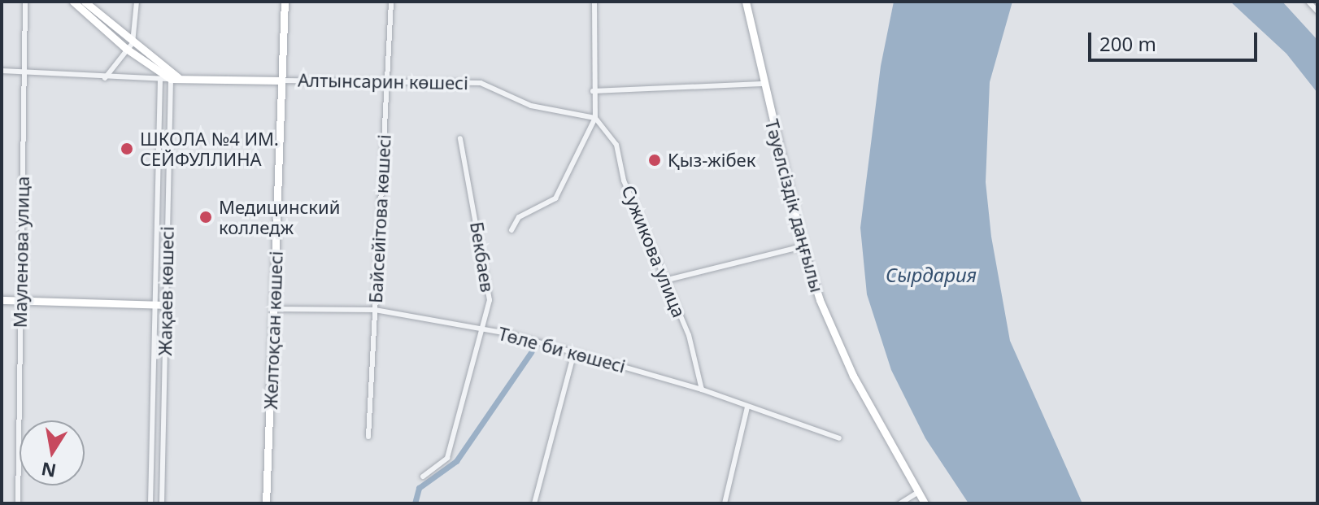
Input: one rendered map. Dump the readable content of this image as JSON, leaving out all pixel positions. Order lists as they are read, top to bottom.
{
  "streets": {
    "street": [
      "Алтынсарин көшесі",
      "Тәуелсіздік даңғылы",
      "Байсейітова көшесі",
      "Сужикова улица",
      "Мауленова улица",
      "Бекбаев",
      "Жақаев көшесі",
      "Желтоқсан көшесі",
      "Төле би көшесі"
    ]
  },
  "crossings": [
    ["Алтынсарин көшесі", "Байсейітова көшесі"],
    ["Алтынсарин көшесі", "Сужикова улица"],
    ["Алтынсарин көшесі", "Желтоқсан көшесі"],
    ["Байсейітова көшесі", "Төле би көшесі"],
    ["Сужикова улица", "Төле би көшесі"],
    ["Бекбаев", "Төле би көшесі"],
    ["Желтоқсан көшесі", "Төле би көшесі"]
  ],
  "water": ["Сырдария"],
  "places": ["ШКОЛА №4 ИМ. СЕЙФУЛЛИНА", "Қыз-жібек", "Медицинский колледж"],
  "scale_bar": "200 m",
  "north": "bottom"
}
